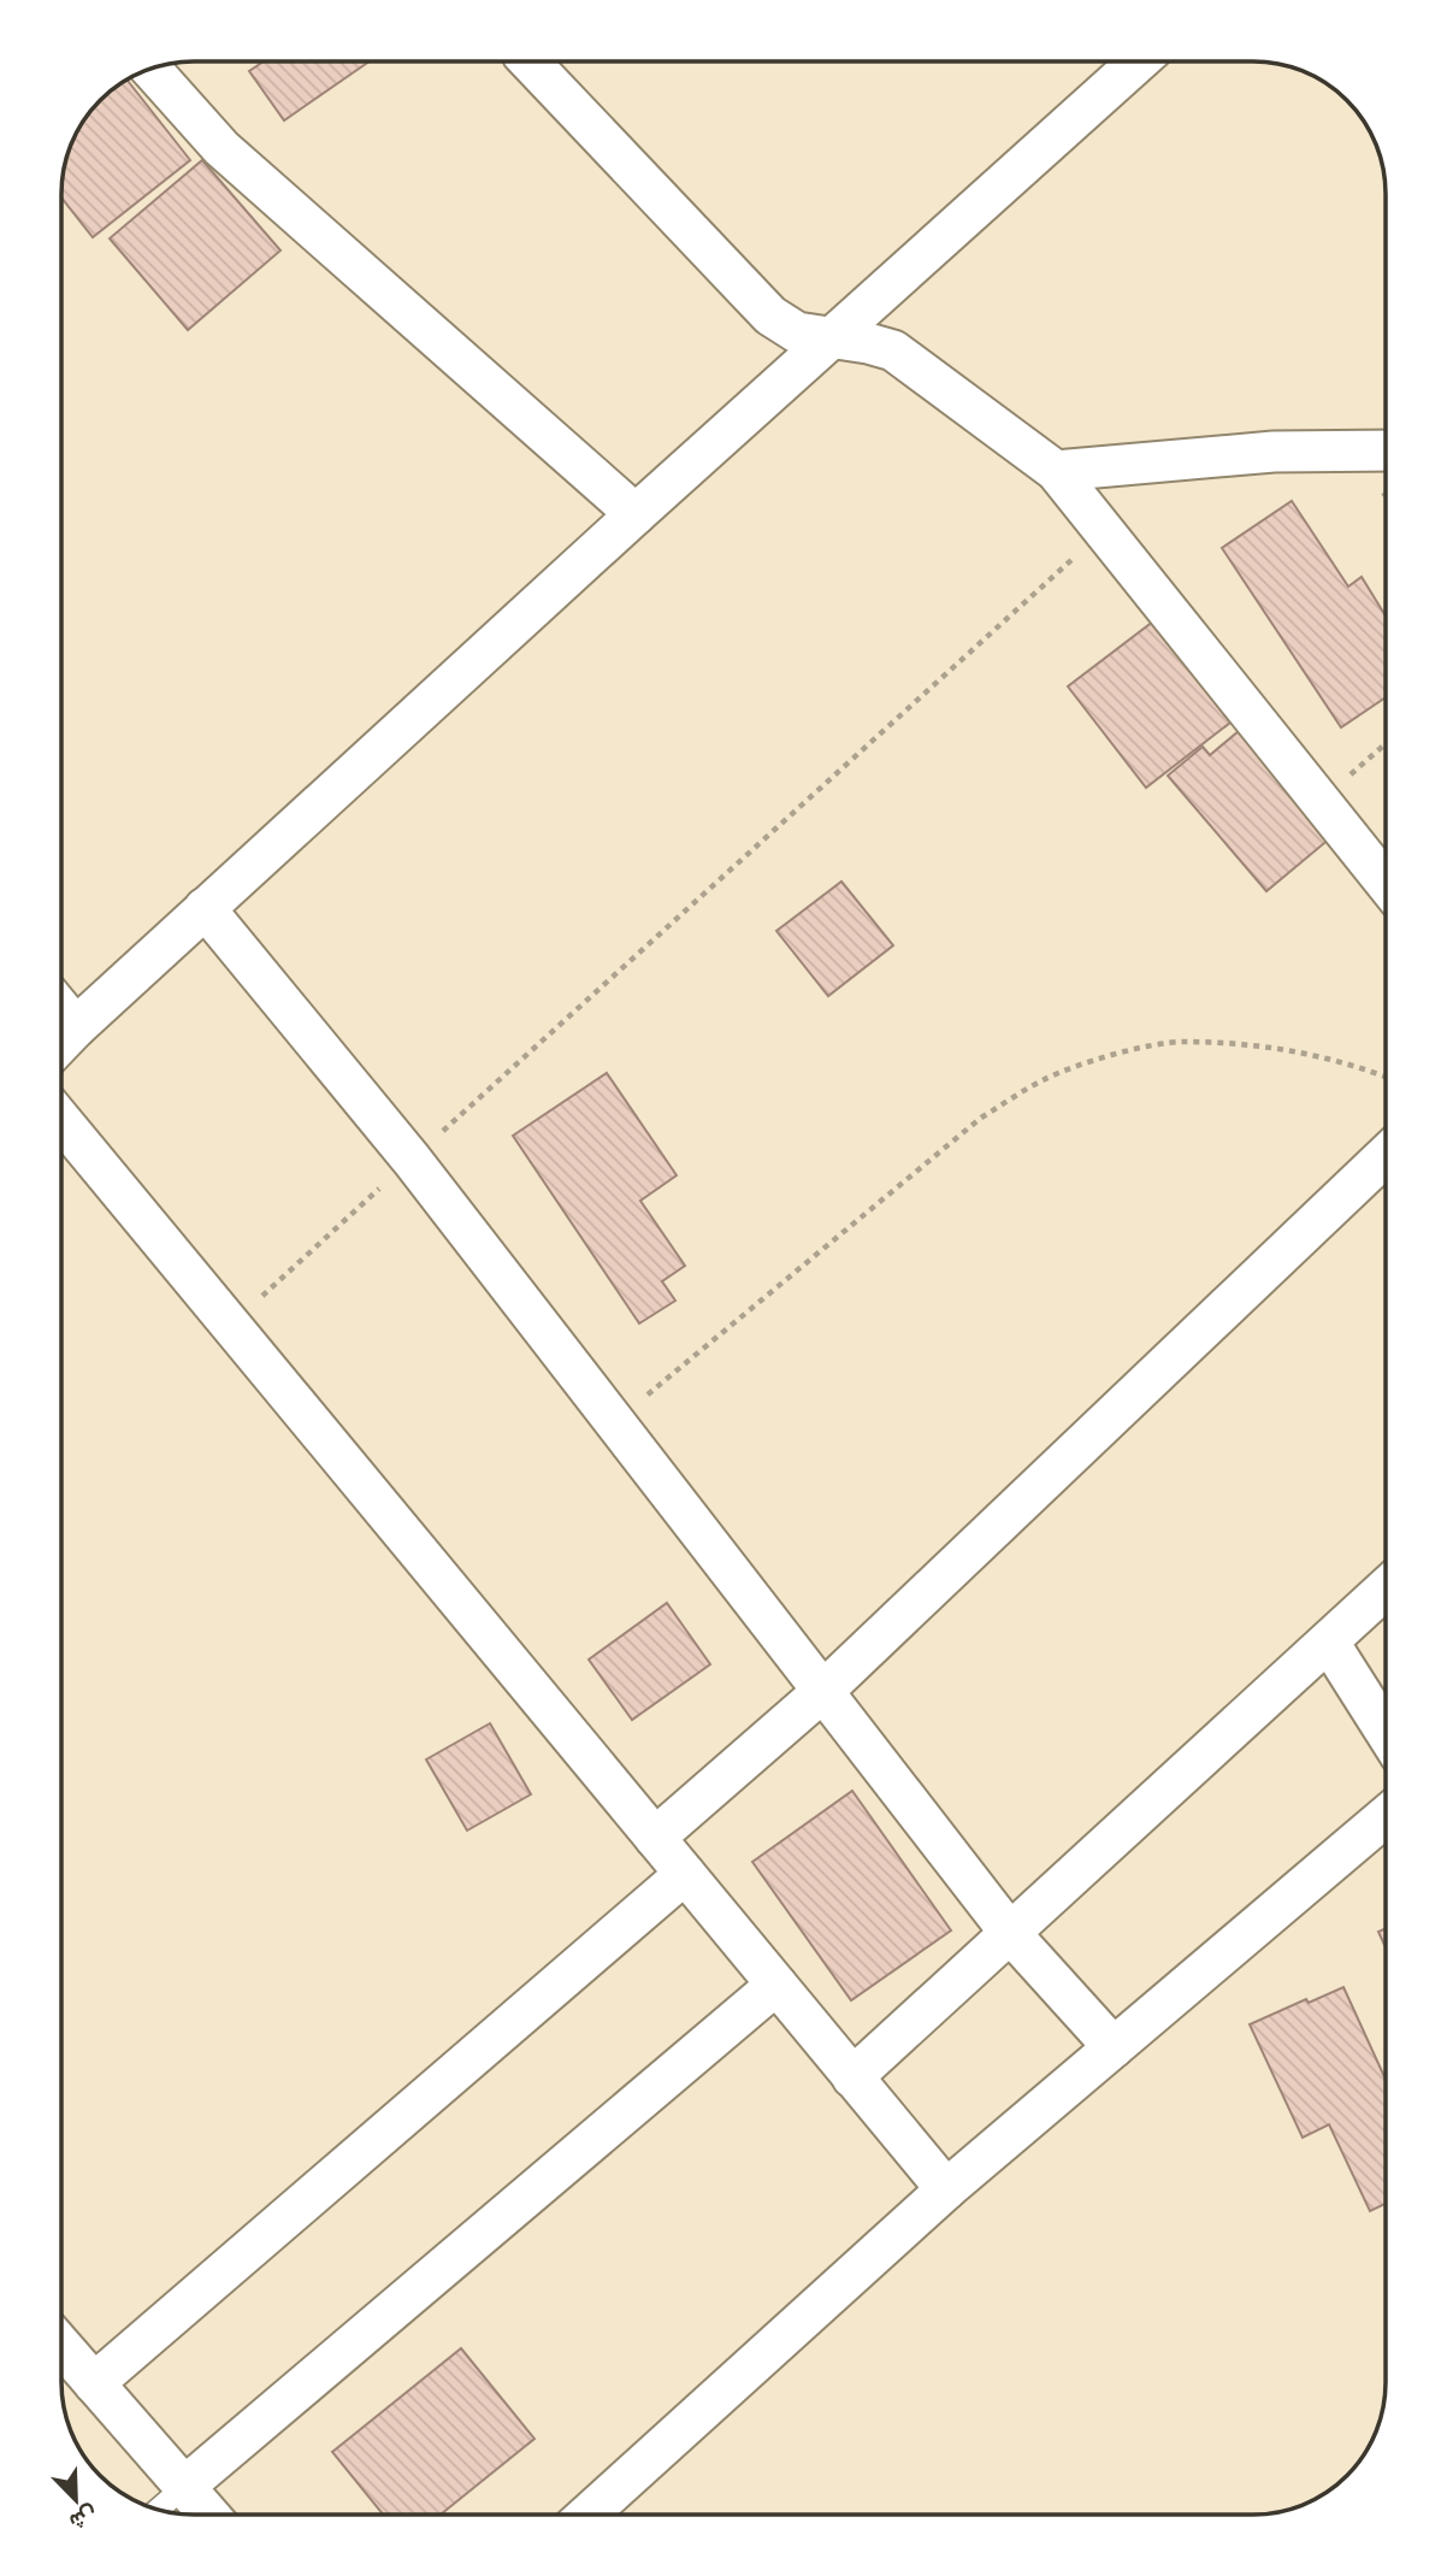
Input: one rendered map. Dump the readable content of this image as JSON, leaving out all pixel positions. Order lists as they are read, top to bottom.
{
  "north": "bottom right"
}
